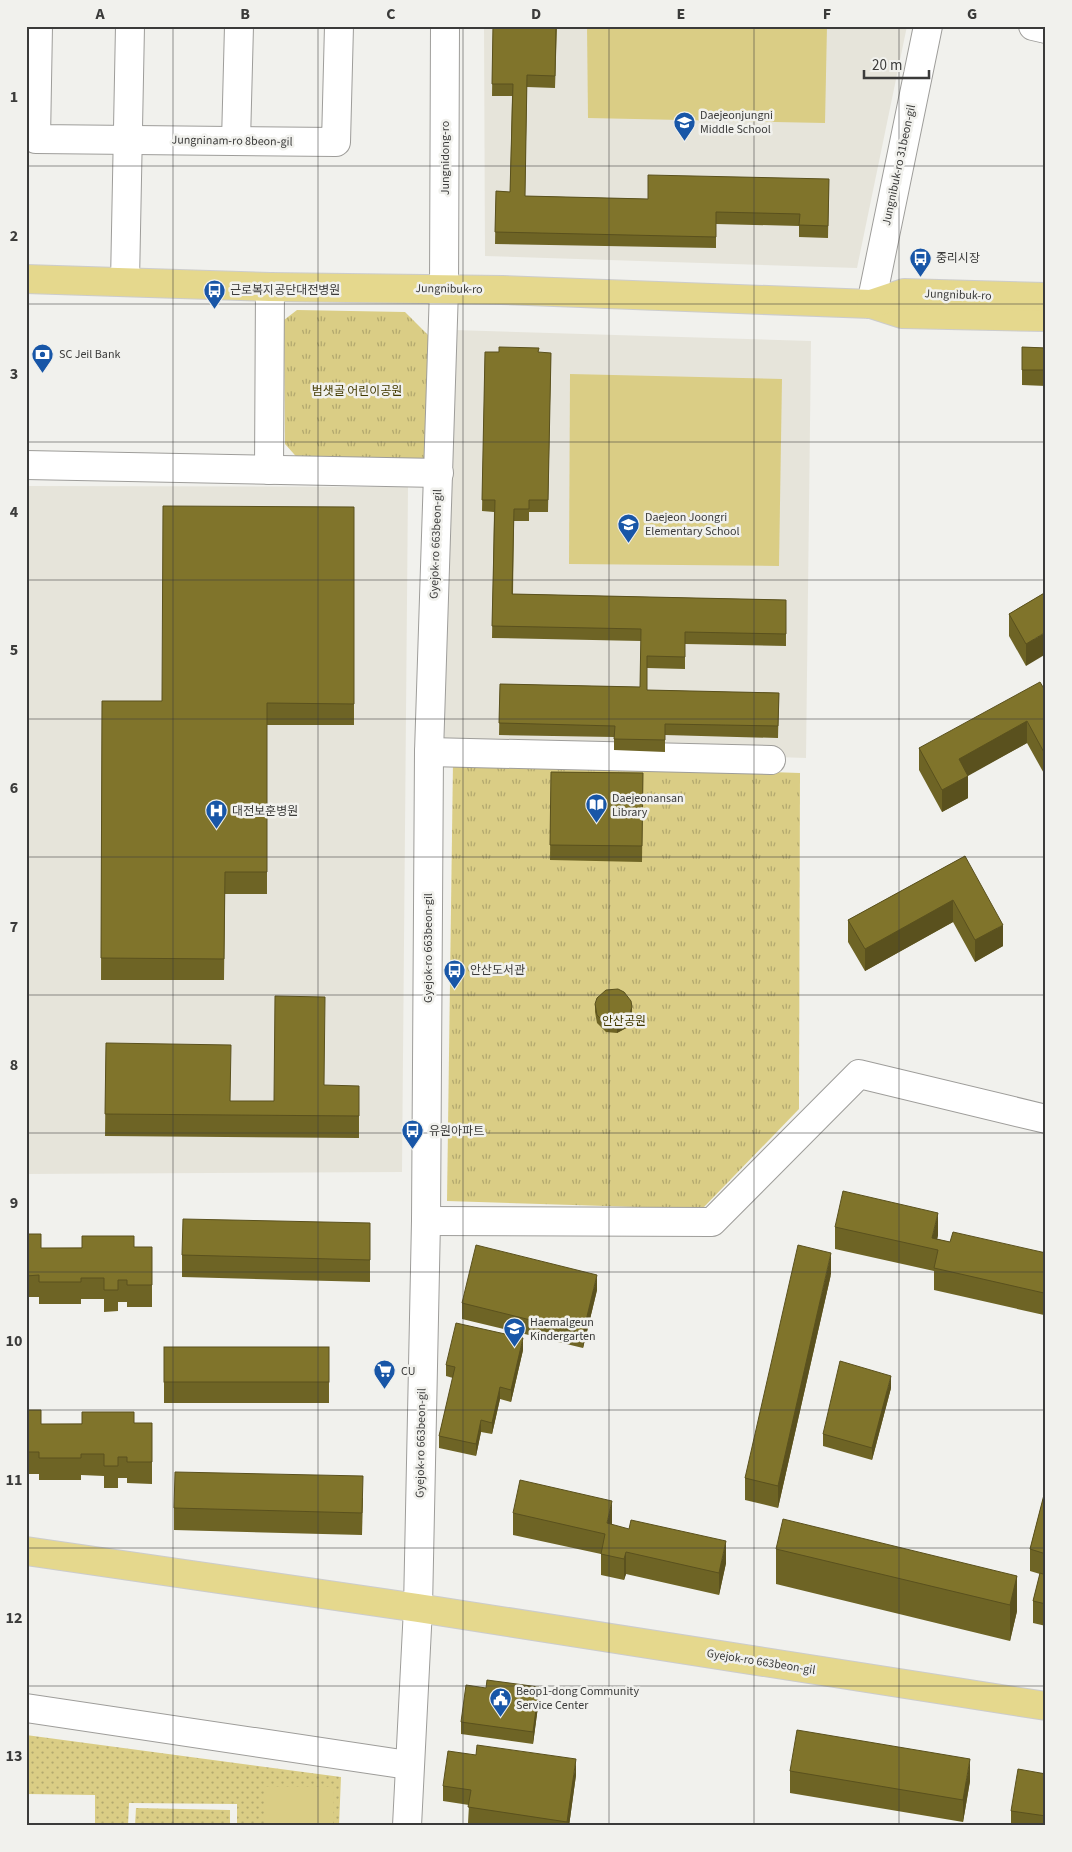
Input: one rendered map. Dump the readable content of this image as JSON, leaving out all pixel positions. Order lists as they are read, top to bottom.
{
  "streets": {
    "main road": ["Jungnibuk-ro", "Gyejok-ro 663beon-gil"],
    "street": ["Jungninam-ro 8beon-gil", "Jungnidong-ro", "Jungnibuk-ro 31beon-gil"]
  },
  "crossings": [
    ["Jungnidong-ro", "Jungnibuk-ro"],
    ["Jungnidong-ro", "Gyejok-ro 663beon-gil"],
    ["Jungnibuk-ro 31beon-gil", "Jungnibuk-ro"],
    ["Jungnibuk-ro", "Gyejok-ro 663beon-gil"]
  ],
  "parks": ["범샛골 어린이공원", "안산공원"],
  "places": {
    "school or university": ["Daejeonjungni Middle School", "Daejeon Joongri Elementary School", "Haemalgeun Kindergarten"],
    "bus stop": [
      "중리시장",
      "근로복지공단대전병원",
      "안산도서관",
      "유원아파트"
    ],
    "bank": ["SC Jeil Bank"],
    "library": ["Daejeonansan Library"],
    "hospital": ["대전보훈병원"],
    "supermarket": ["CU"],
    "public building": ["Beop1-dong Community Service Center"]
  },
  "scale_bar": "20 m",
  "grid": {
    "columns": [
      "A",
      "B",
      "C",
      "D",
      "E",
      "F",
      "G"
    ],
    "rows": [
      "1",
      "2",
      "3",
      "4",
      "5",
      "6",
      "7",
      "8",
      "9",
      "10",
      "11",
      "12",
      "13"
    ]
  }
}
